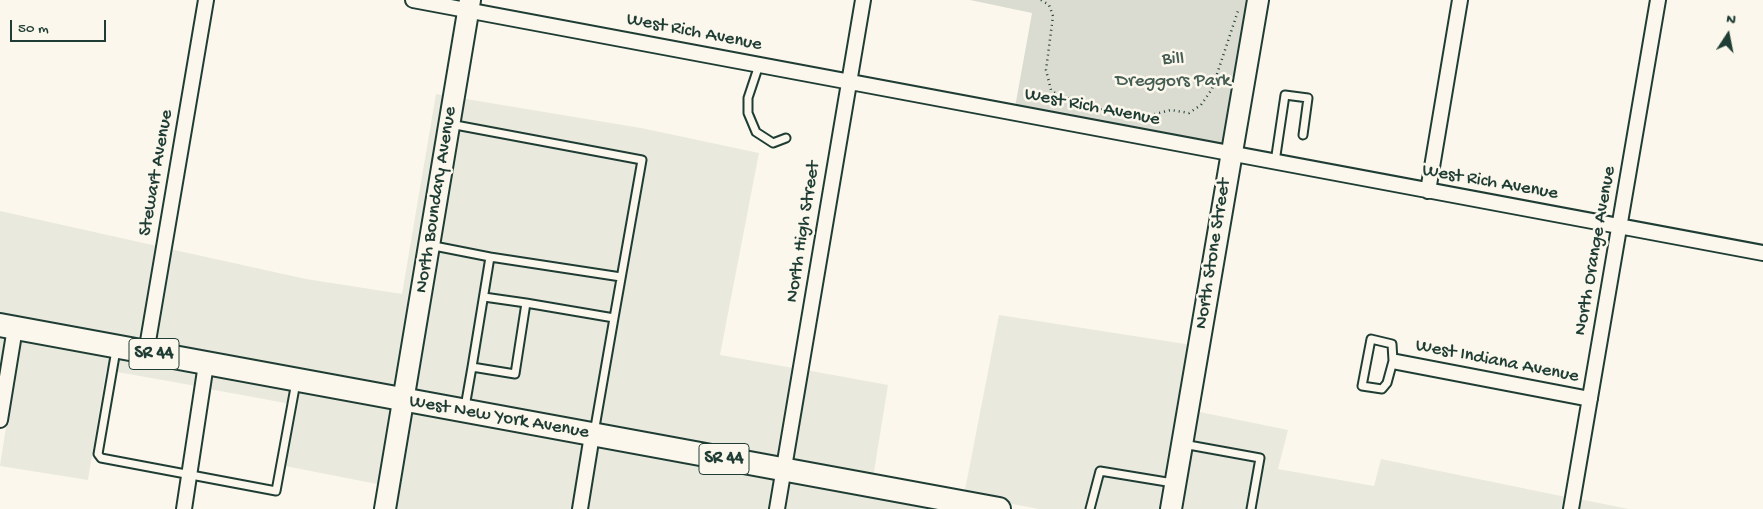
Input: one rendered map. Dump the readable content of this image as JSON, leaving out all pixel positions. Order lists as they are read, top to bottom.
{
  "streets": {
    "main road": ["SR 44", "West New York Avenue"],
    "street": [
      "West Rich Avenue",
      "Stewart Avenue",
      "North Boundary Avenue",
      "North High Street",
      "North Orange Avenue",
      "North Stone Street",
      "West Indiana Avenue"
    ]
  },
  "crossings": [
    ["West Rich Avenue", "North Boundary Avenue"],
    ["West Rich Avenue", "North High Street"],
    ["West Rich Avenue", "North Orange Avenue"],
    ["West Rich Avenue", "North Stone Street"],
    ["Stewart Avenue", "West New York Avenue"],
    ["North Boundary Avenue", "West New York Avenue"],
    ["North High Street", "West New York Avenue"],
    ["North Orange Avenue", "West Indiana Avenue"]
  ],
  "parks": ["Bill Dreggors Park"],
  "scale_bar": "50 m",
  "north": "top"
}
